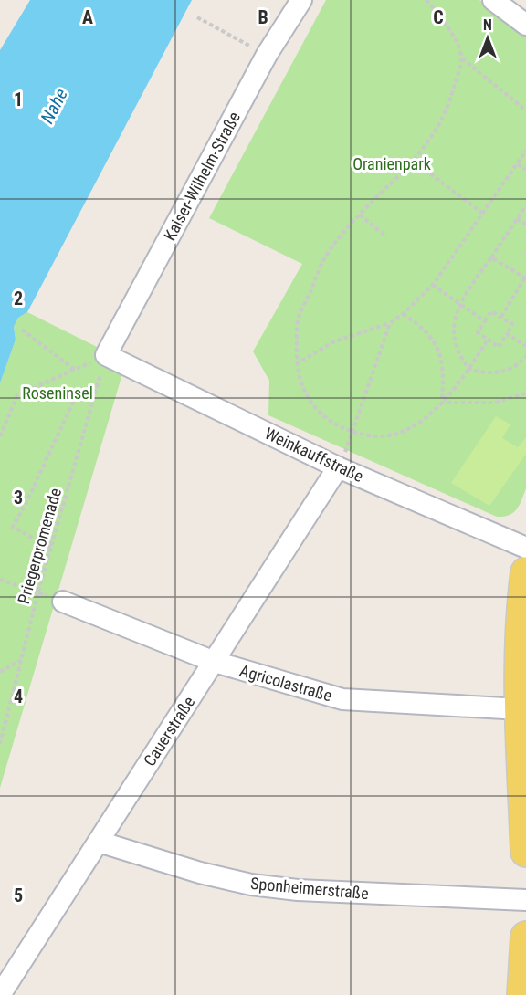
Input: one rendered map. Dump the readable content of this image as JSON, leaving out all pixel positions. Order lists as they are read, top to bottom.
{
  "streets": {
    "street": [
      "Kaiser-Wilhelm-Straße",
      "Weinkauffstraße",
      "Agricolastraße",
      "Cauerstraße",
      "Sponheimerstraße"
    ],
    "path": ["Priegerpromenade"]
  },
  "crossings": [
    ["Kaiser-Wilhelm-Straße", "Weinkauffstraße"],
    ["Kaiser-Wilhelm-Straße", "Priegerpromenade"],
    ["Weinkauffstraße", "Priegerpromenade"],
    ["Weinkauffstraße", "Cauerstraße"],
    ["Agricolastraße", "Cauerstraße"],
    ["Cauerstraße", "Sponheimerstraße"]
  ],
  "water": ["Nahe"],
  "parks": ["Oranienpark", "Roseninsel"],
  "north": "top",
  "grid": {
    "columns": ["A", "B", "C"],
    "rows": [
      "1",
      "2",
      "3",
      "4",
      "5"
    ]
  }
}
